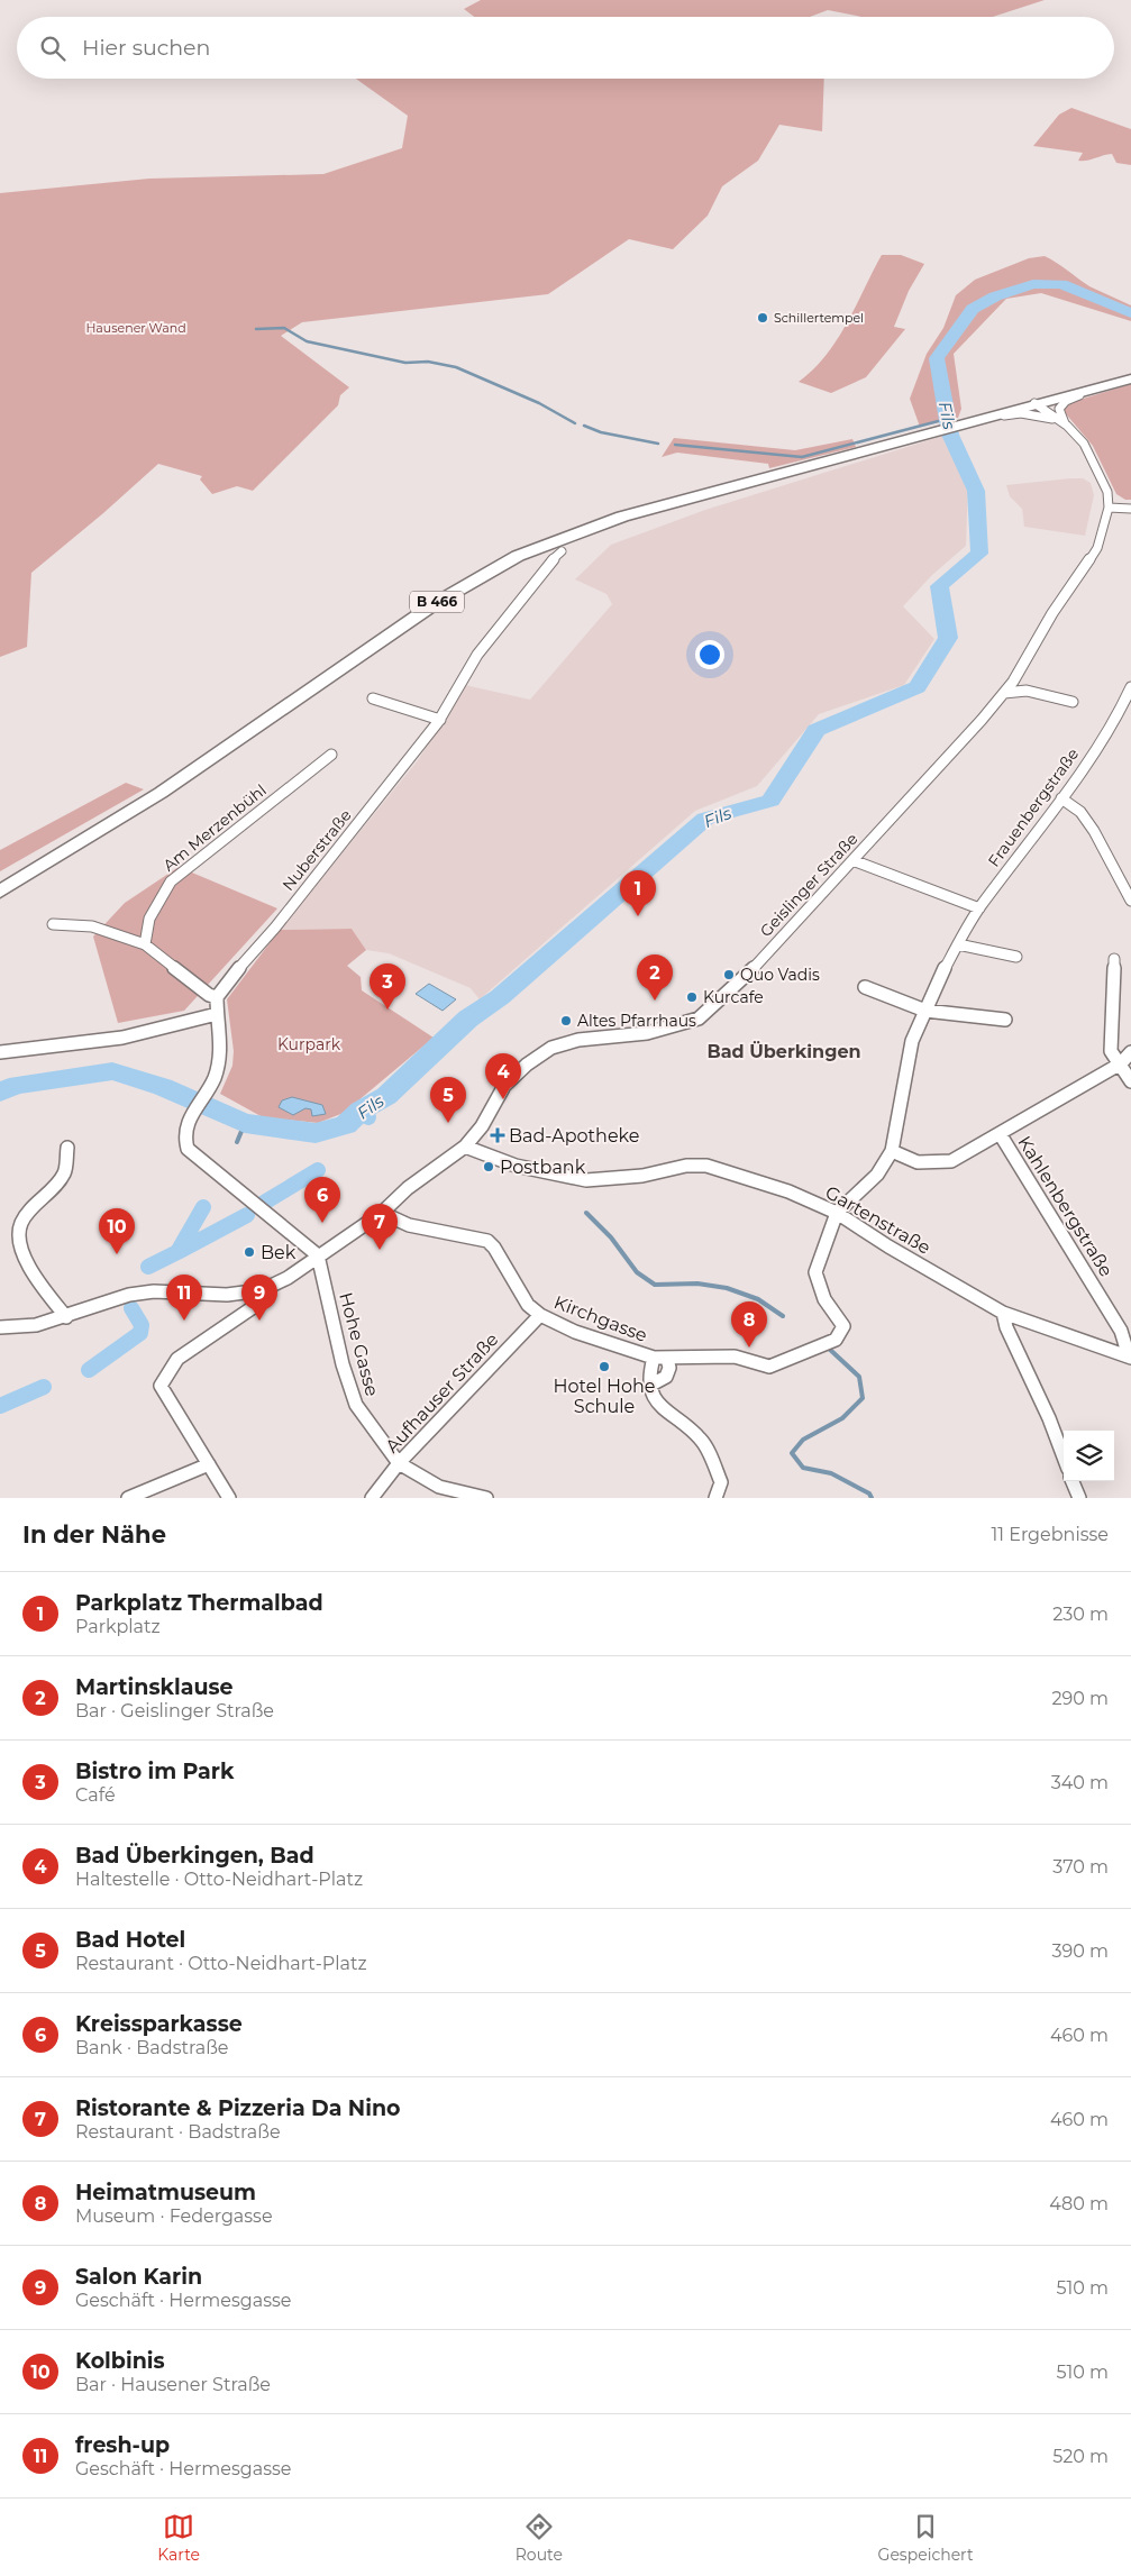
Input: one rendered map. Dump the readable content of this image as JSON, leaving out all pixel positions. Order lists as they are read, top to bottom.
{
  "streets": {
    "main road": ["B 466"],
    "street": [
      "Frauenbergstraße",
      "Am Merzenbühl",
      "Nuberstraße",
      "Geislinger Straße",
      "Kahlenbergstraße",
      "Gartenstraße",
      "Kirchgasse",
      "Hohe Gasse",
      "Aufhauser Straße"
    ]
  },
  "crossings": [
    ["B 466", "Geislinger Straße"],
    ["Frauenbergstraße", "Gartenstraße"],
    ["Geislinger Straße", "Gartenstraße"],
    ["Geislinger Straße", "Kirchgasse"],
    ["Geislinger Straße", "Hohe Gasse"],
    ["Kahlenbergstraße", "Gartenstraße"],
    ["Kirchgasse", "Aufhauser Straße"],
    ["Hohe Gasse", "Aufhauser Straße"]
  ],
  "districts": ["Bad Überkingen"],
  "water": ["Fils"],
  "parks": ["Hausener Wand", "Kurpark"],
  "places": {
    "other": [
      "Schillertempel",
      "Quo Vadis",
      "Kurcafe",
      "Altes Pfarrhaus",
      "Postbank",
      "Bek",
      "Hotel Hohe Schule"
    ],
    "health": ["Bad-Apotheke"]
  },
  "page": {
    "search": "Hier suchen",
    "pins": [
      "1",
      "2",
      "3",
      "4",
      "5",
      "6",
      "7",
      "10",
      "9",
      "11",
      "8"
    ],
    "heading": ["In der Nähe", "11 Ergebnisse"],
    "list": [
      {
        "mark": "1",
        "name": "Parkplatz Thermalbad",
        "note": "Parkplatz",
        "value": "230 m"
      },
      {
        "mark": "2",
        "name": "Martinsklause",
        "note": "Bar · Geislinger Straße",
        "value": "290 m"
      },
      {
        "mark": "3",
        "name": "Bistro im Park",
        "note": "Café",
        "value": "340 m"
      },
      {
        "mark": "4",
        "name": "Bad Überkingen, Bad",
        "note": "Haltestelle · Otto-Neidhart-Platz",
        "value": "370 m"
      },
      {
        "mark": "5",
        "name": "Bad Hotel",
        "note": "Restaurant · Otto-Neidhart-Platz",
        "value": "390 m"
      },
      {
        "mark": "6",
        "name": "Kreissparkasse",
        "note": "Bank · Badstraße",
        "value": "460 m"
      },
      {
        "mark": "7",
        "name": "Ristorante & Pizzeria Da Nino",
        "note": "Restaurant · Badstraße",
        "value": "460 m"
      },
      {
        "mark": "8",
        "name": "Heimatmuseum",
        "note": "Museum · Federgasse",
        "value": "480 m"
      },
      {
        "mark": "9",
        "name": "Salon Karin",
        "note": "Geschäft · Hermesgasse",
        "value": "510 m"
      },
      {
        "mark": "10",
        "name": "Kolbinis",
        "note": "Bar · Hausener Straße",
        "value": "510 m"
      },
      {
        "mark": "11",
        "name": "fresh-up",
        "note": "Geschäft · Hermesgasse",
        "value": "520 m"
      }
    ],
    "nav": ["Karte", "Route", "Gespeichert"]
  }
}
